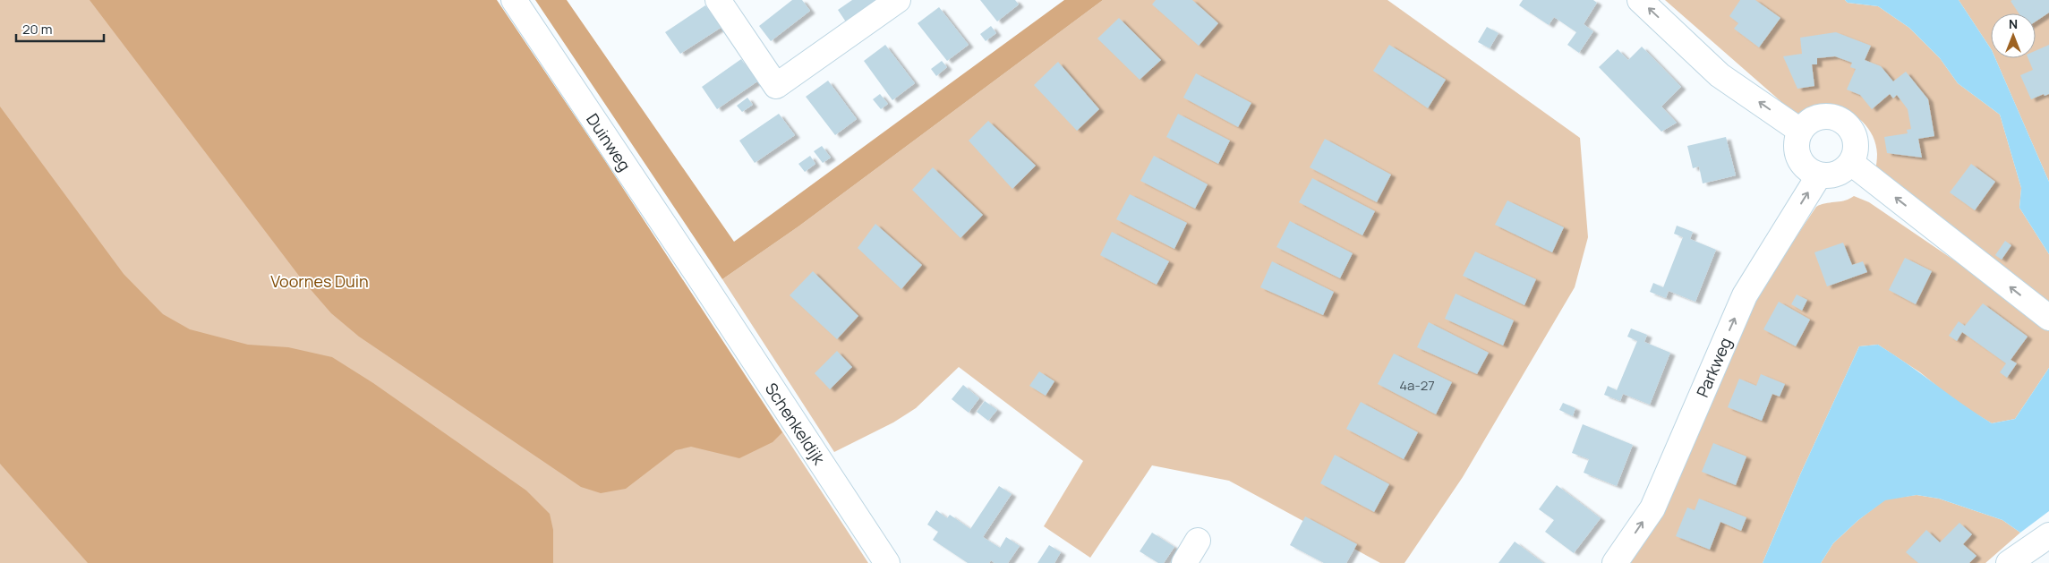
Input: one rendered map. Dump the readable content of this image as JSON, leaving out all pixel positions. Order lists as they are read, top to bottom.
{
  "streets": {
    "street": ["Duinweg", "Parkweg", "Schenkeldijk"]
  },
  "crossings": [
    ["Duinweg", "Schenkeldijk"]
  ],
  "one_way": ["Parkweg"],
  "parks": ["Voornes Duin"],
  "house_numbers": ["4a-27"],
  "scale_bar": "20 m",
  "north": "top"
}
